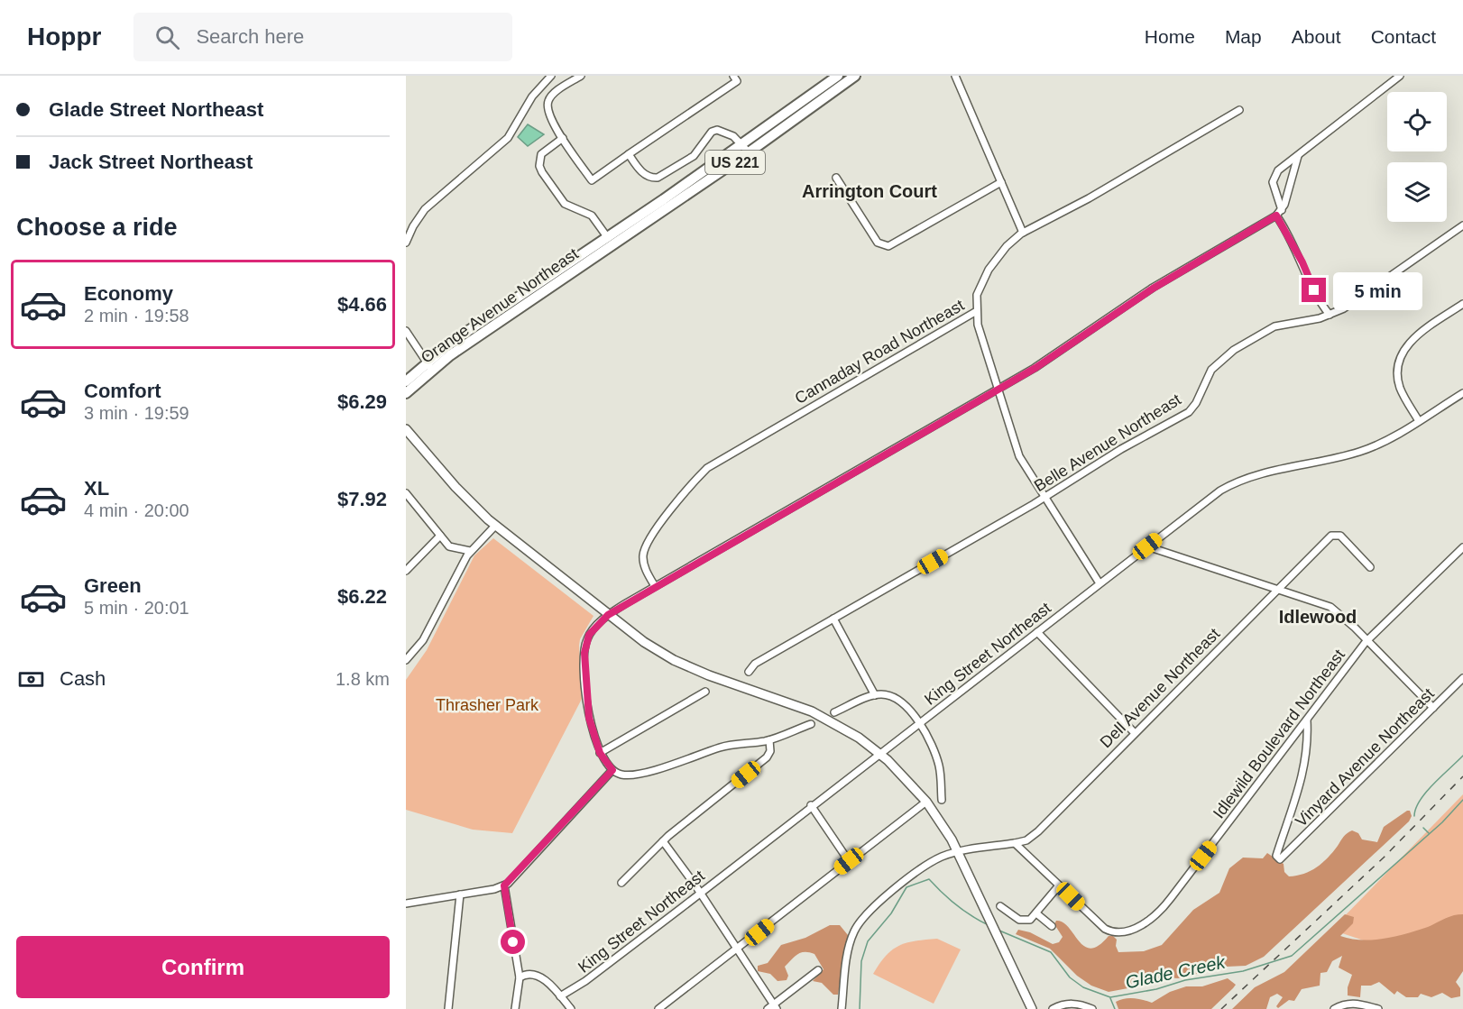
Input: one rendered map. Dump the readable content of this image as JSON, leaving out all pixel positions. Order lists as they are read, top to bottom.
{
  "streets": {
    "highway": ["US 221", "Orange Avenue Northeast"],
    "street": [
      "Cannaday Road Northeast",
      "Belle Avenue Northeast",
      "King Street Northeast",
      "Dell Avenue Northeast",
      "Idlewild Boulevard Northeast",
      "Vinyard Avenue Northeast"
    ]
  },
  "crossings": [
    ["Dell Avenue Northeast", "Idlewild Boulevard Northeast"],
    ["Idlewild Boulevard Northeast", "Vinyard Avenue Northeast"]
  ],
  "districts": ["Arrington Court", "Idlewood"],
  "water": ["Glade Creek"],
  "parks": ["Thrasher Park"],
  "page": {
    "header": "Hoppr",
    "search": "Search here",
    "nav": [
      "Home",
      "Map",
      "About",
      "Contact"
    ],
    "banner": ["Glade Street Northeast", "Jack Street Northeast"],
    "heading": "Choose a ride",
    "list": [
      {
        "name": "Economy",
        "note": "2 min · 19:58",
        "value": "$4.66"
      },
      {
        "name": "Comfort",
        "note": "3 min · 19:59",
        "value": "$6.29"
      },
      {
        "name": "XL",
        "note": "4 min · 20:00",
        "value": "$7.92"
      },
      {
        "name": "Green",
        "note": "5 min · 20:01",
        "value": "$6.22"
      }
    ],
    "bubble": "5 min",
    "pay": ["Cash", "1.8 km"],
    "buttons": "Confirm"
  }
}
